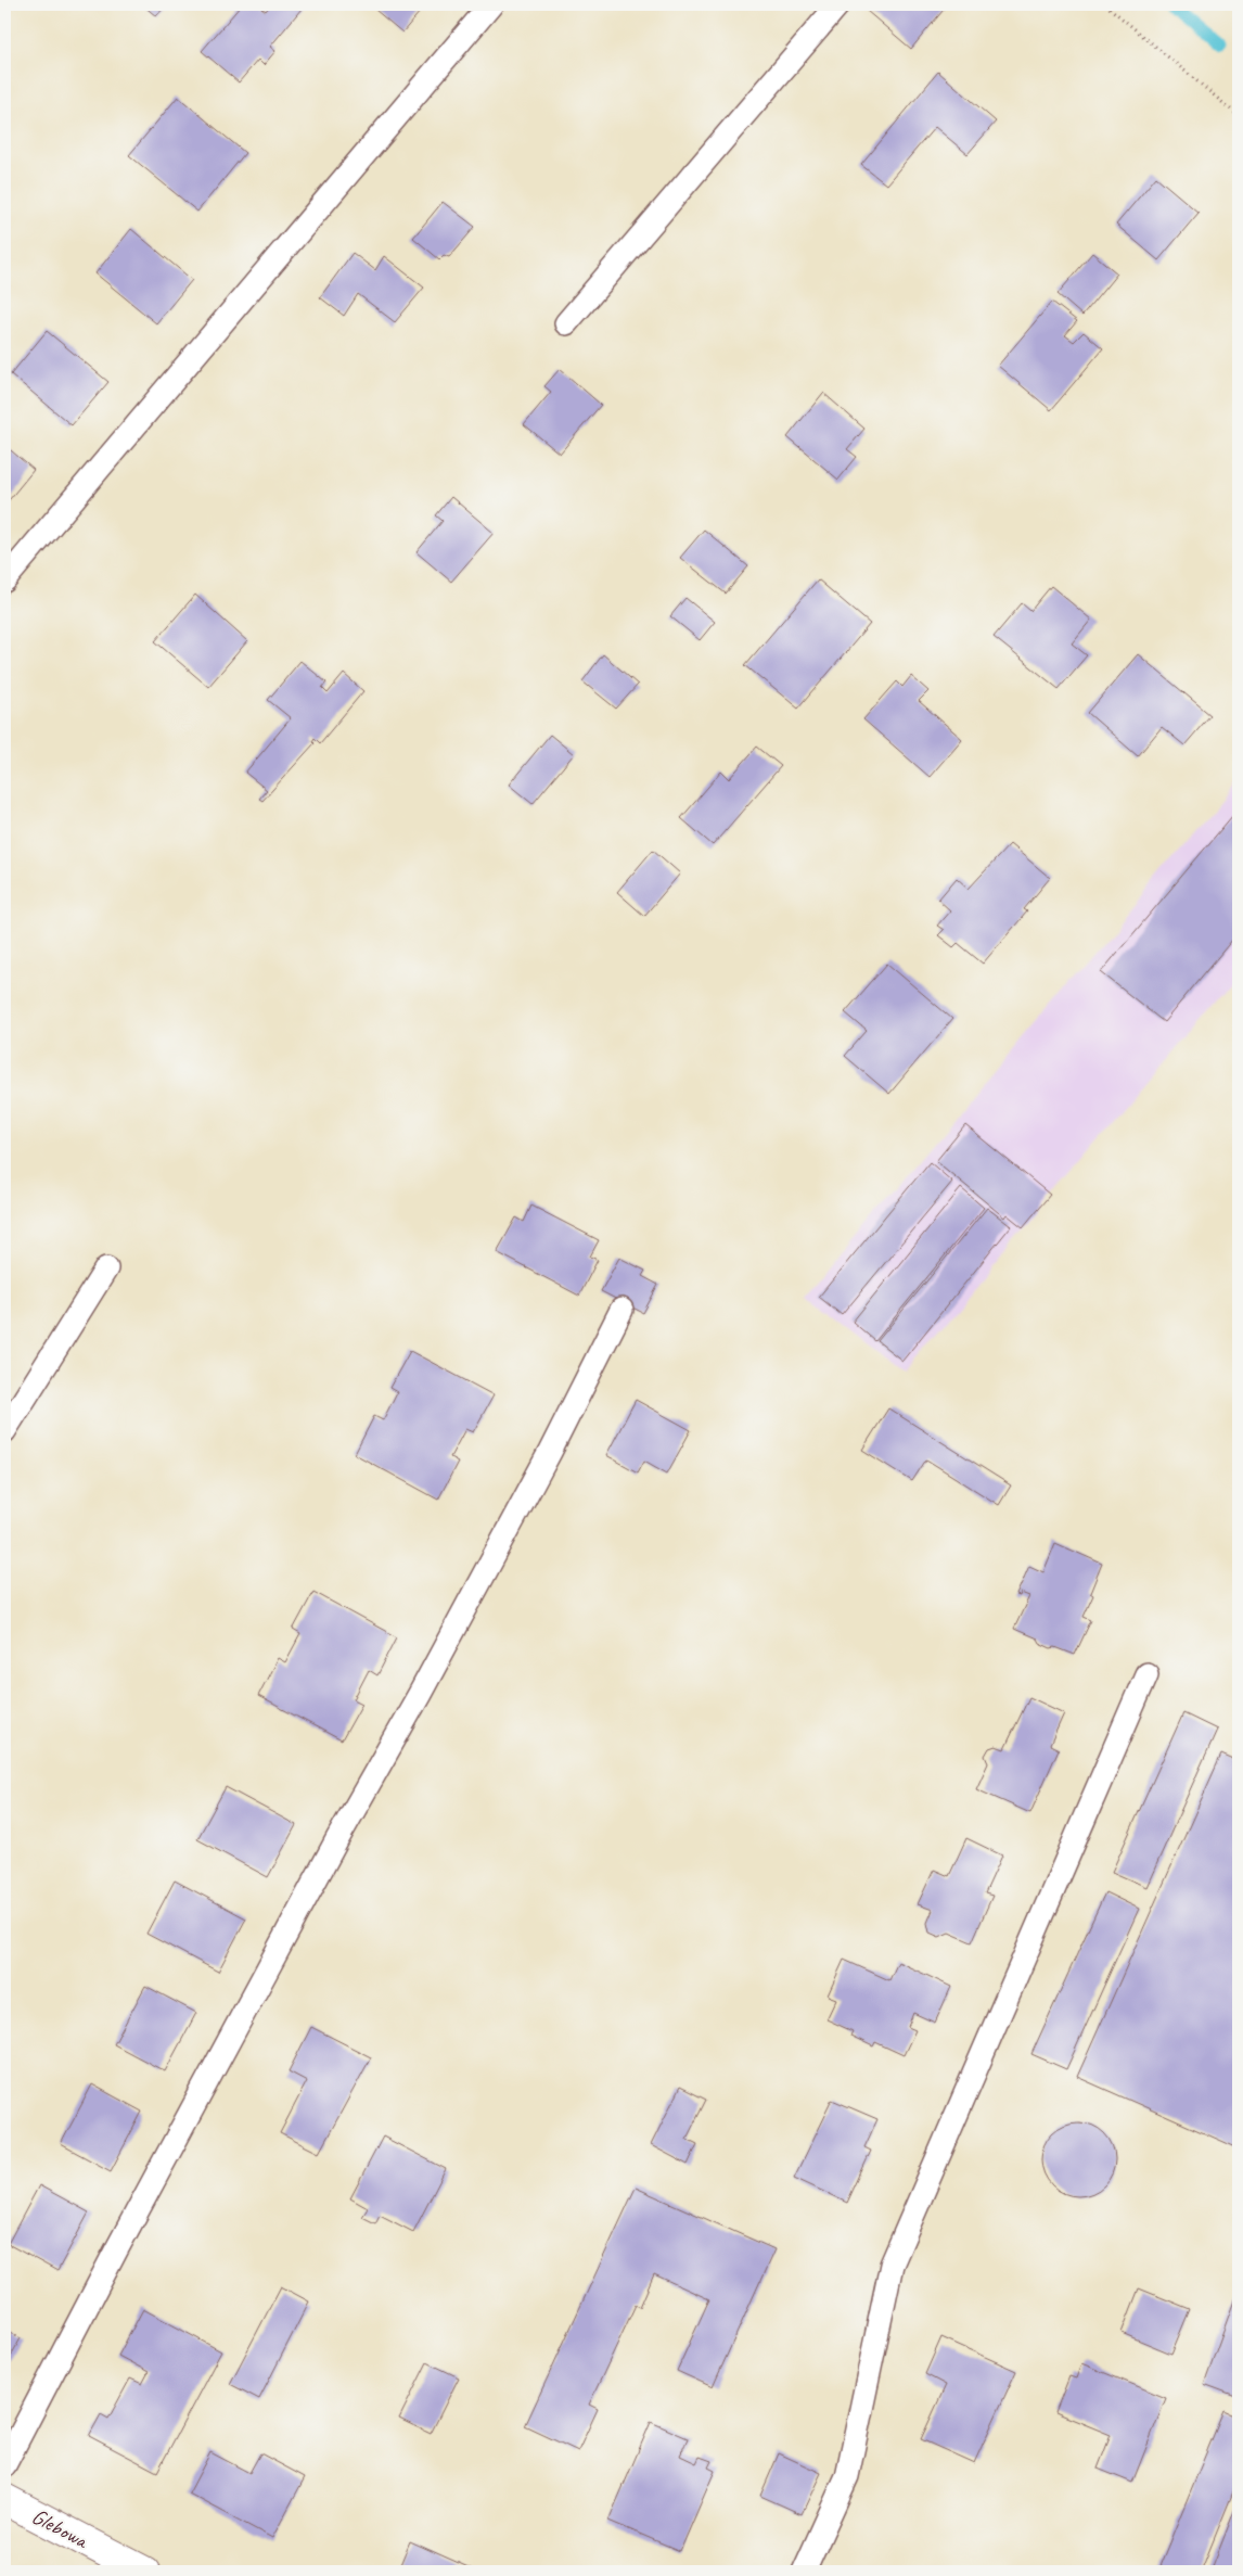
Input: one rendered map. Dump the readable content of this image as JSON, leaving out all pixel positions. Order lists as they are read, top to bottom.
{
  "streets": {
    "street": ["Glebowa"]
  }
}
